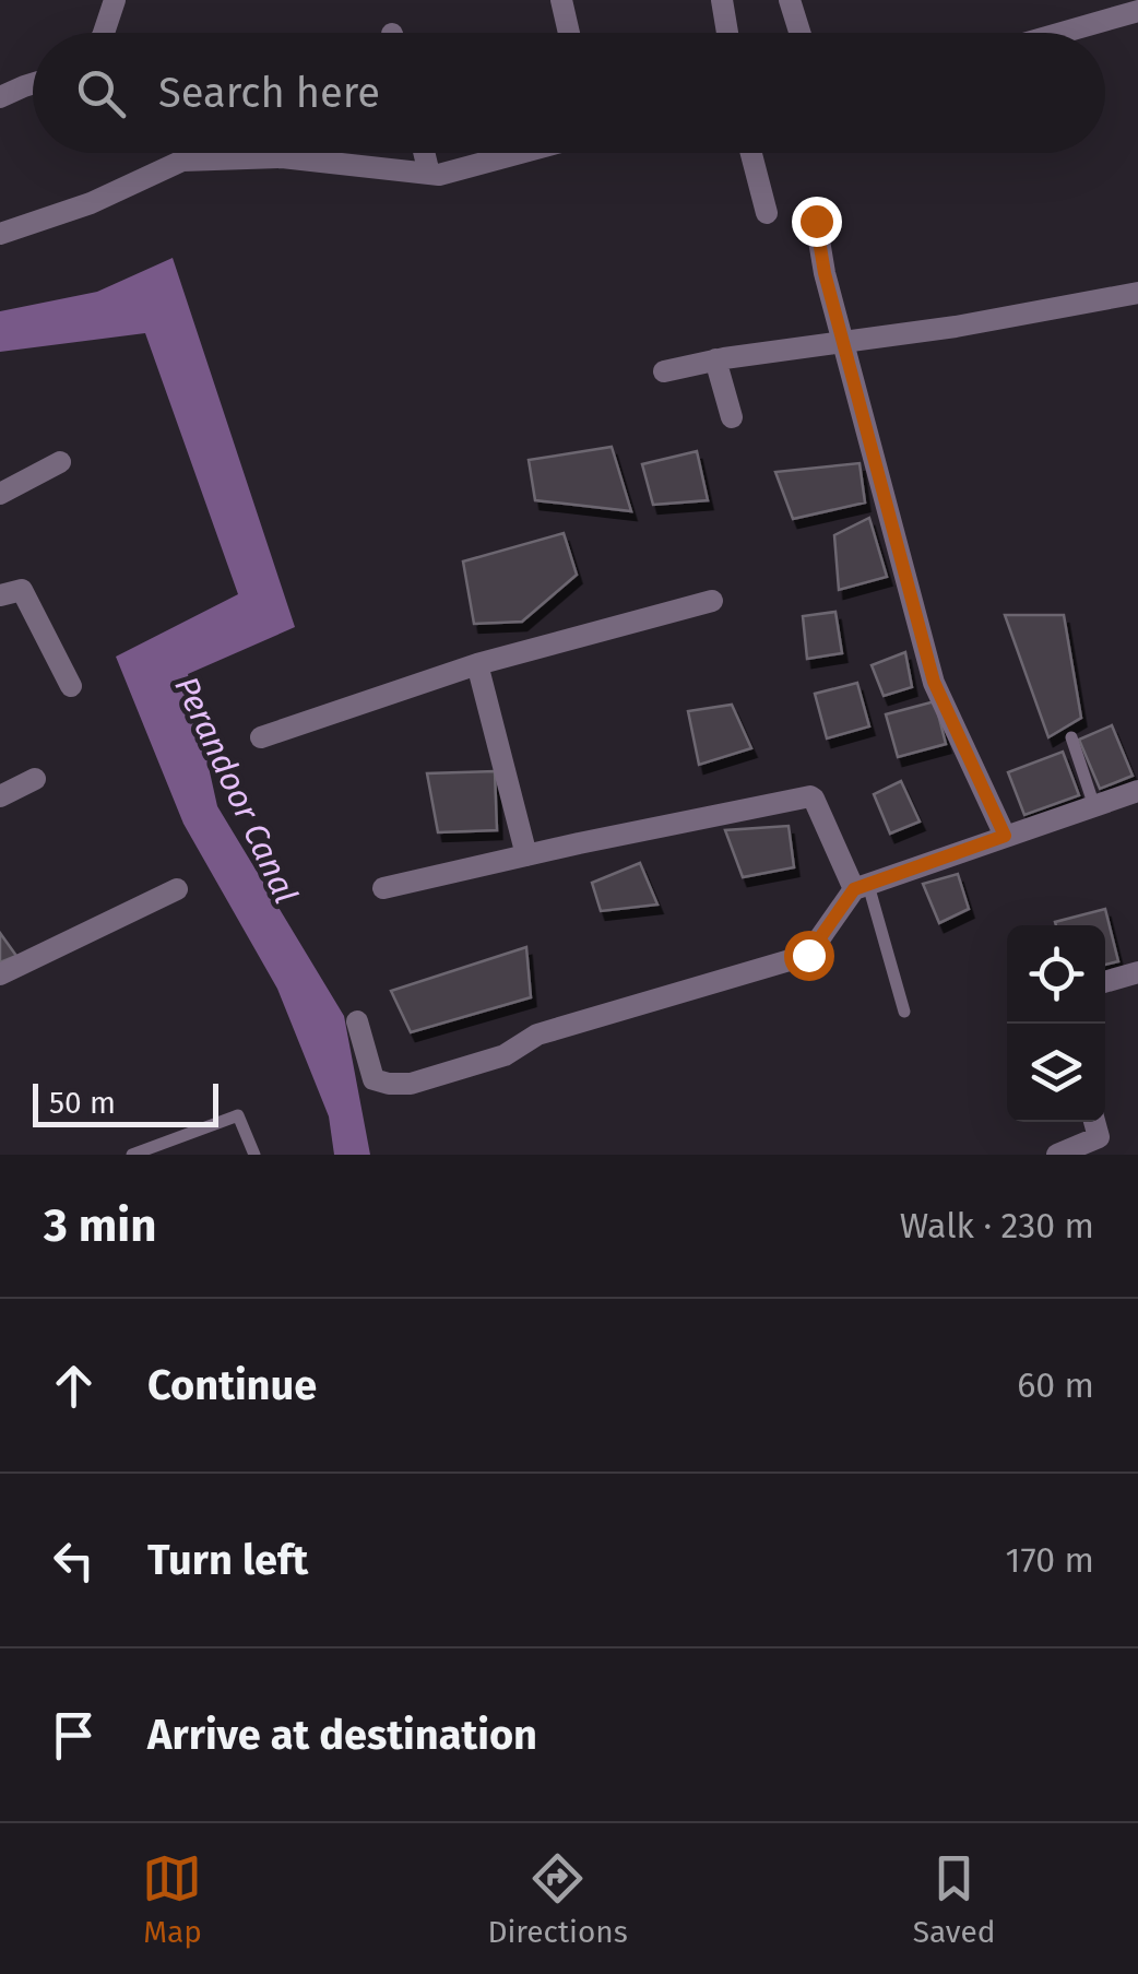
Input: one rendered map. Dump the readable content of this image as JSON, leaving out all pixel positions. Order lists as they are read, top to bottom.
{
  "water": ["Perandoor Canal"],
  "scale_bar": "50 m",
  "page": {
    "search": "Search here",
    "scale": "50 m",
    "heading": ["3 min", "Walk · 230 m"],
    "list": [
      ["Continue", "60 m"],
      ["Turn left", "170 m"],
      "Arrive at destination"
    ],
    "nav": ["Map", "Directions", "Saved"]
  }
}
